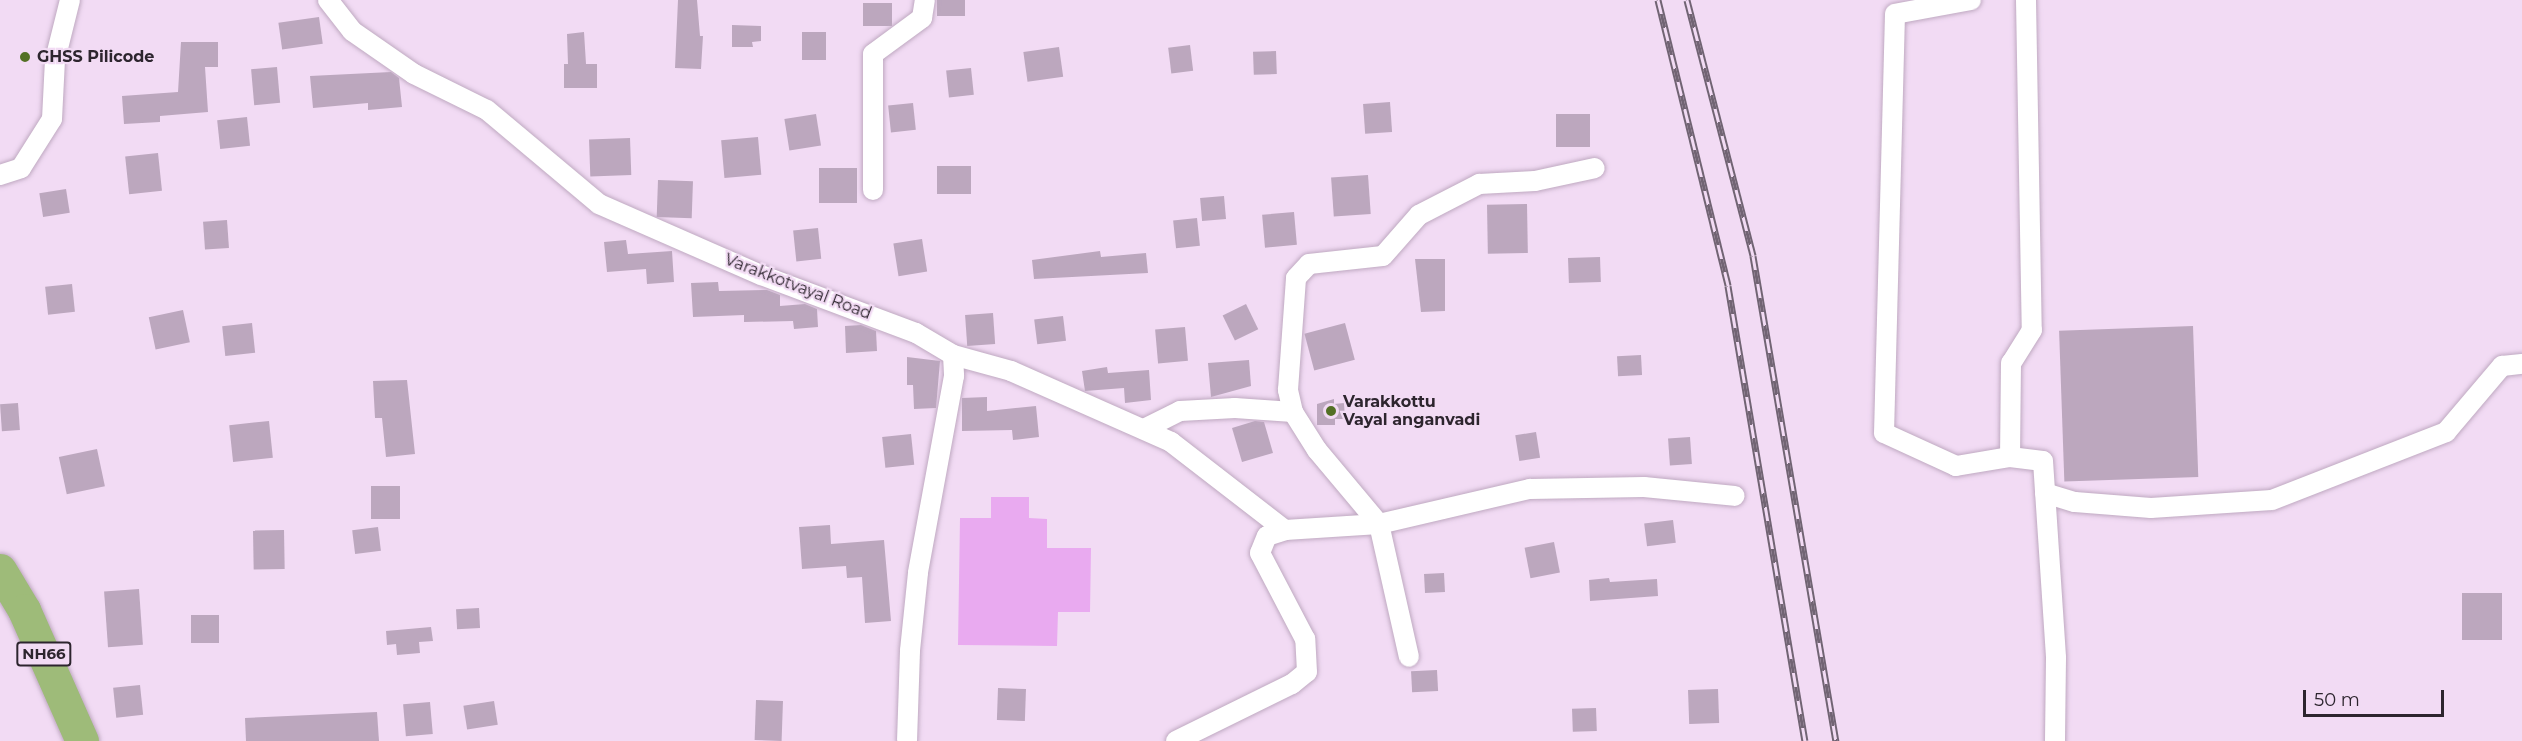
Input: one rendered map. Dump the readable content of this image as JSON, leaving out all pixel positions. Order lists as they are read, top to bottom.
{
  "streets": {
    "highway": ["NH66"],
    "street": ["Varakkotvayal Road"]
  },
  "places": ["GHSS Pilicode", "Varakkottu Vayal anganvadi"],
  "scale_bar": "50 m"
}
